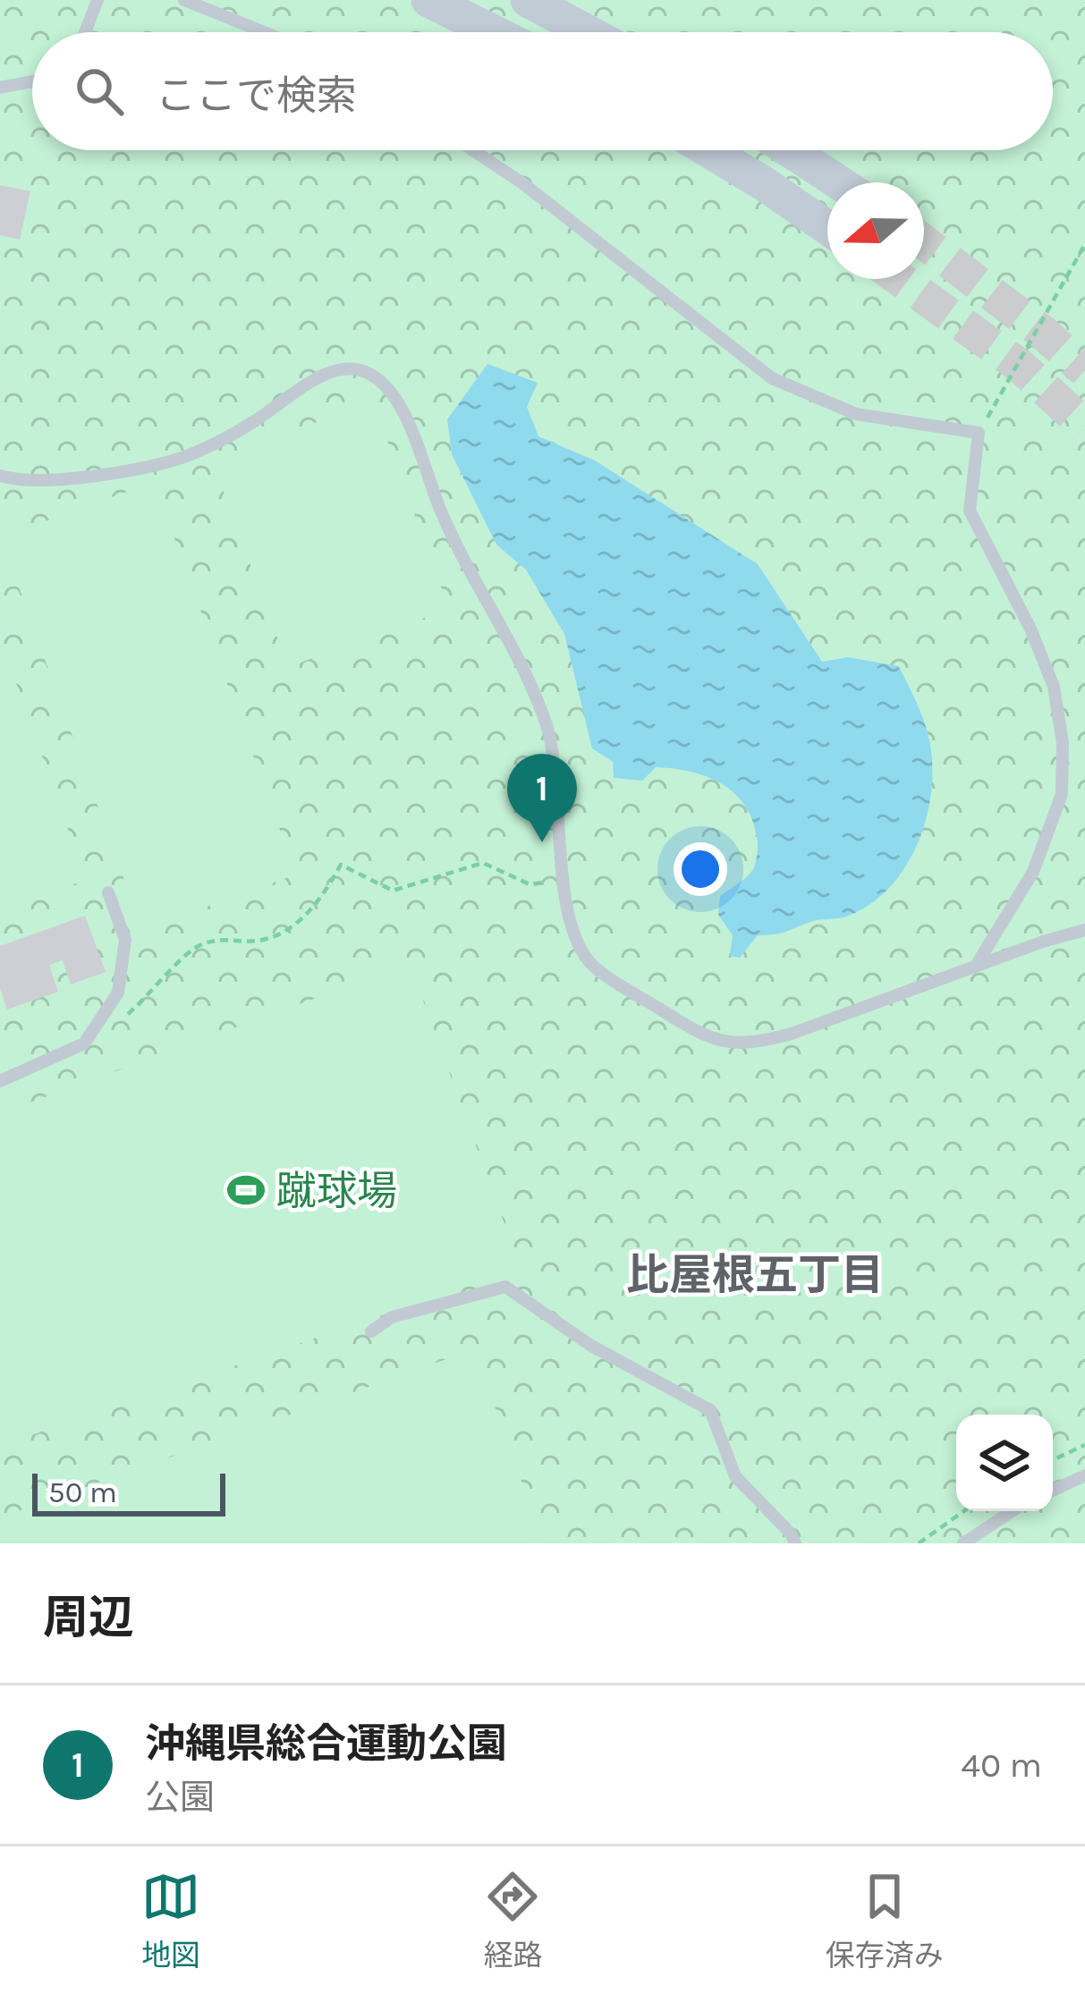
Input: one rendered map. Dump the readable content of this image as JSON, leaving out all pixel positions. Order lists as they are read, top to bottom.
{
  "districts": ["比屋根五丁目"],
  "places": {
    "sports": ["蹴球場"]
  },
  "scale_bar": "50 m",
  "north": "left",
  "page": {
    "search": "ここで検索",
    "pins": "1",
    "scale": "50 m",
    "heading": "周辺",
    "list": [
      {
        "mark": "1",
        "name": "沖縄県総合運動公園",
        "note": "公園",
        "value": "40 m"
      }
    ],
    "nav": ["地図", "経路", "保存済み"]
  }
}
